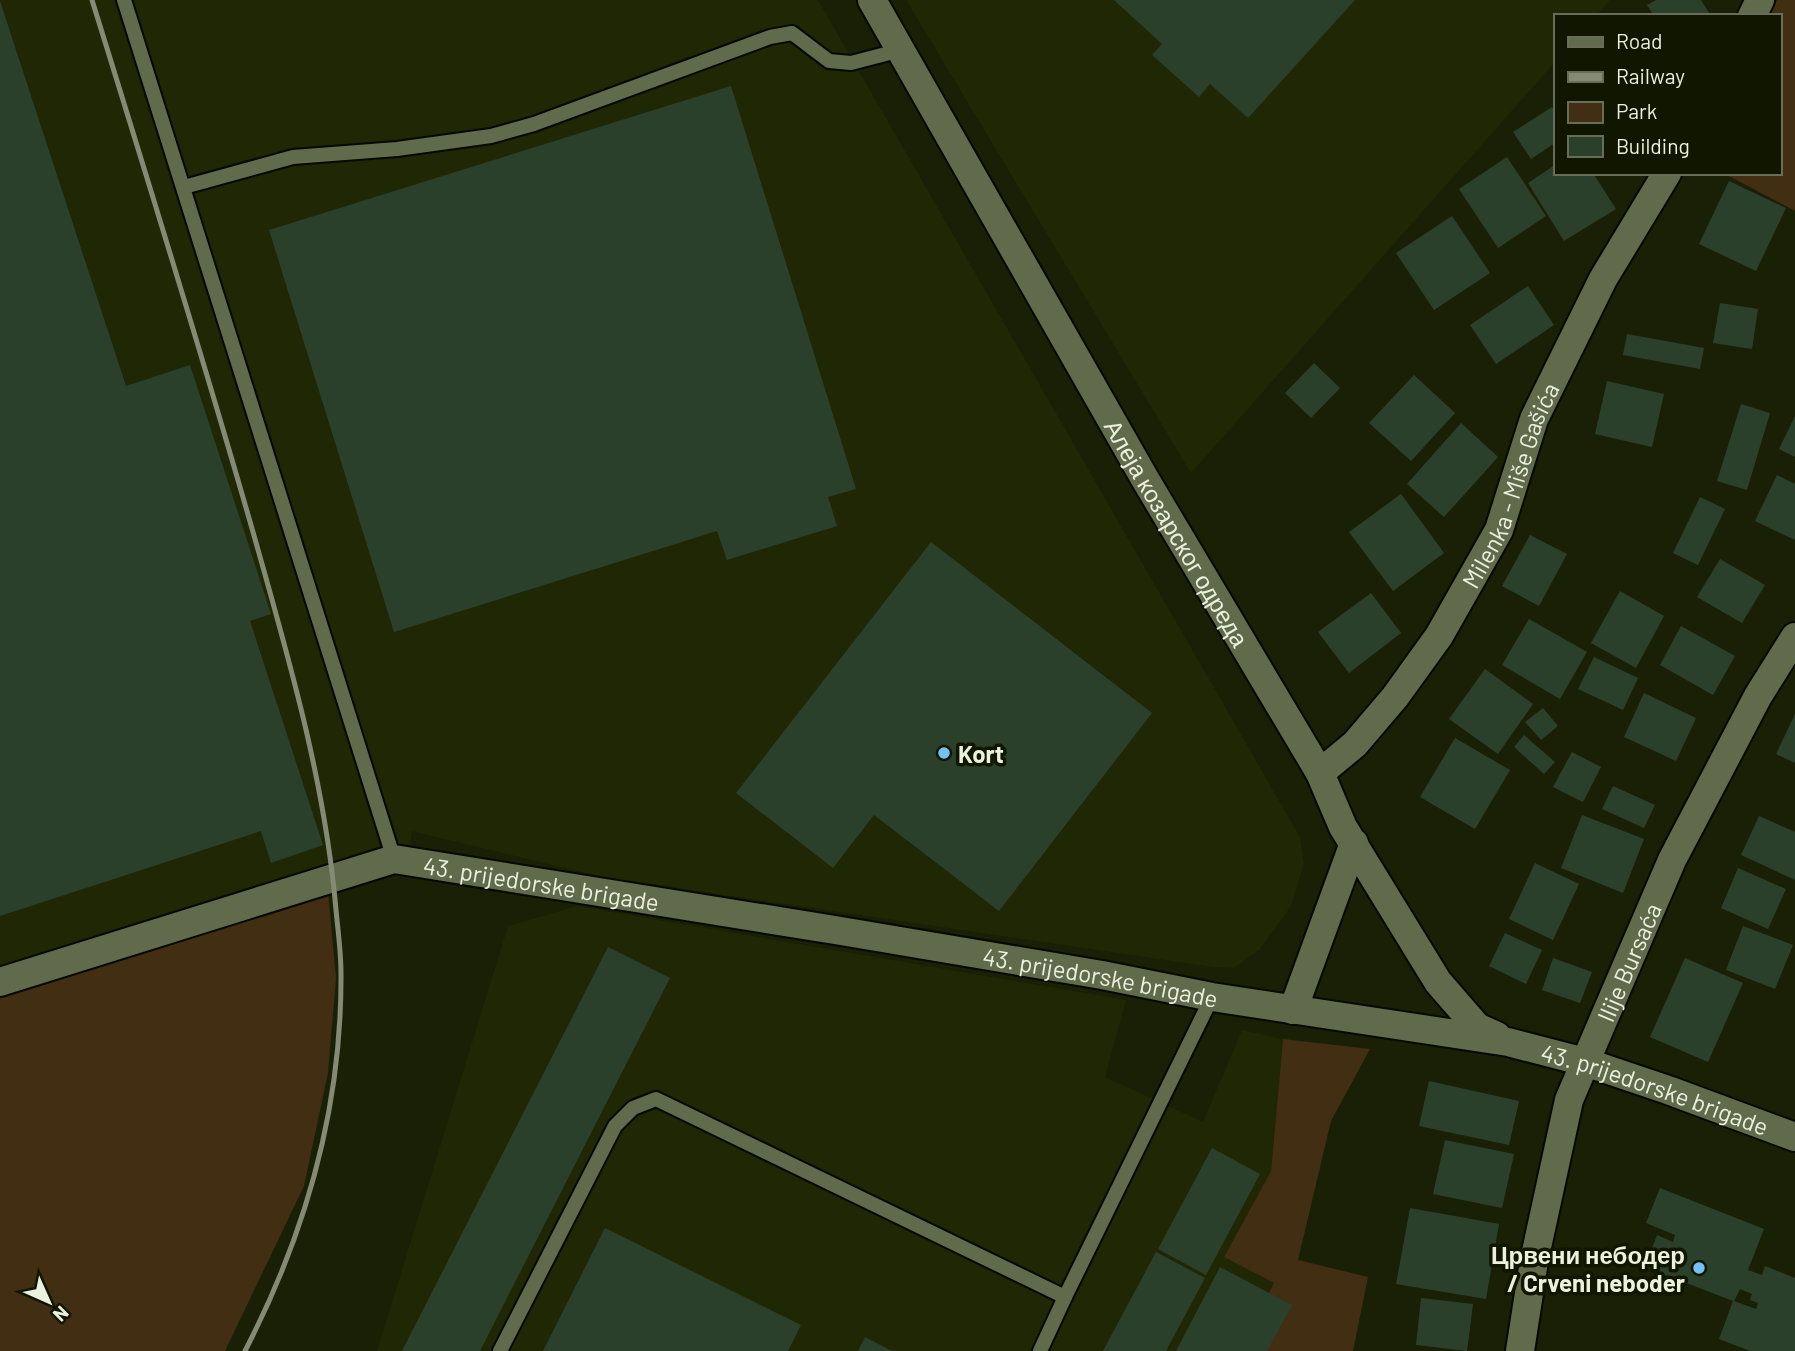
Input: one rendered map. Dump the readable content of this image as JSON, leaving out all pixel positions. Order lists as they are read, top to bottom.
{
  "streets": {
    "street": [
      "Milenka - Miše Gašića",
      "Алеја козарског одреда",
      "43. prijedorske brigade",
      "Ilije Bursaća"
    ]
  },
  "crossings": [
    ["Milenka - Miše Gašića", "Алеја козарског одреда"],
    ["Алеја козарског одреда", "43. prijedorske brigade"],
    ["43. prijedorske brigade", "Ilije Bursaća"]
  ],
  "places": ["Kort", "Црвени небодер / Crveni neboder"],
  "legend": [
    "Road",
    "Railway",
    "Park",
    "Building"
  ],
  "north": "bottom right"
}
